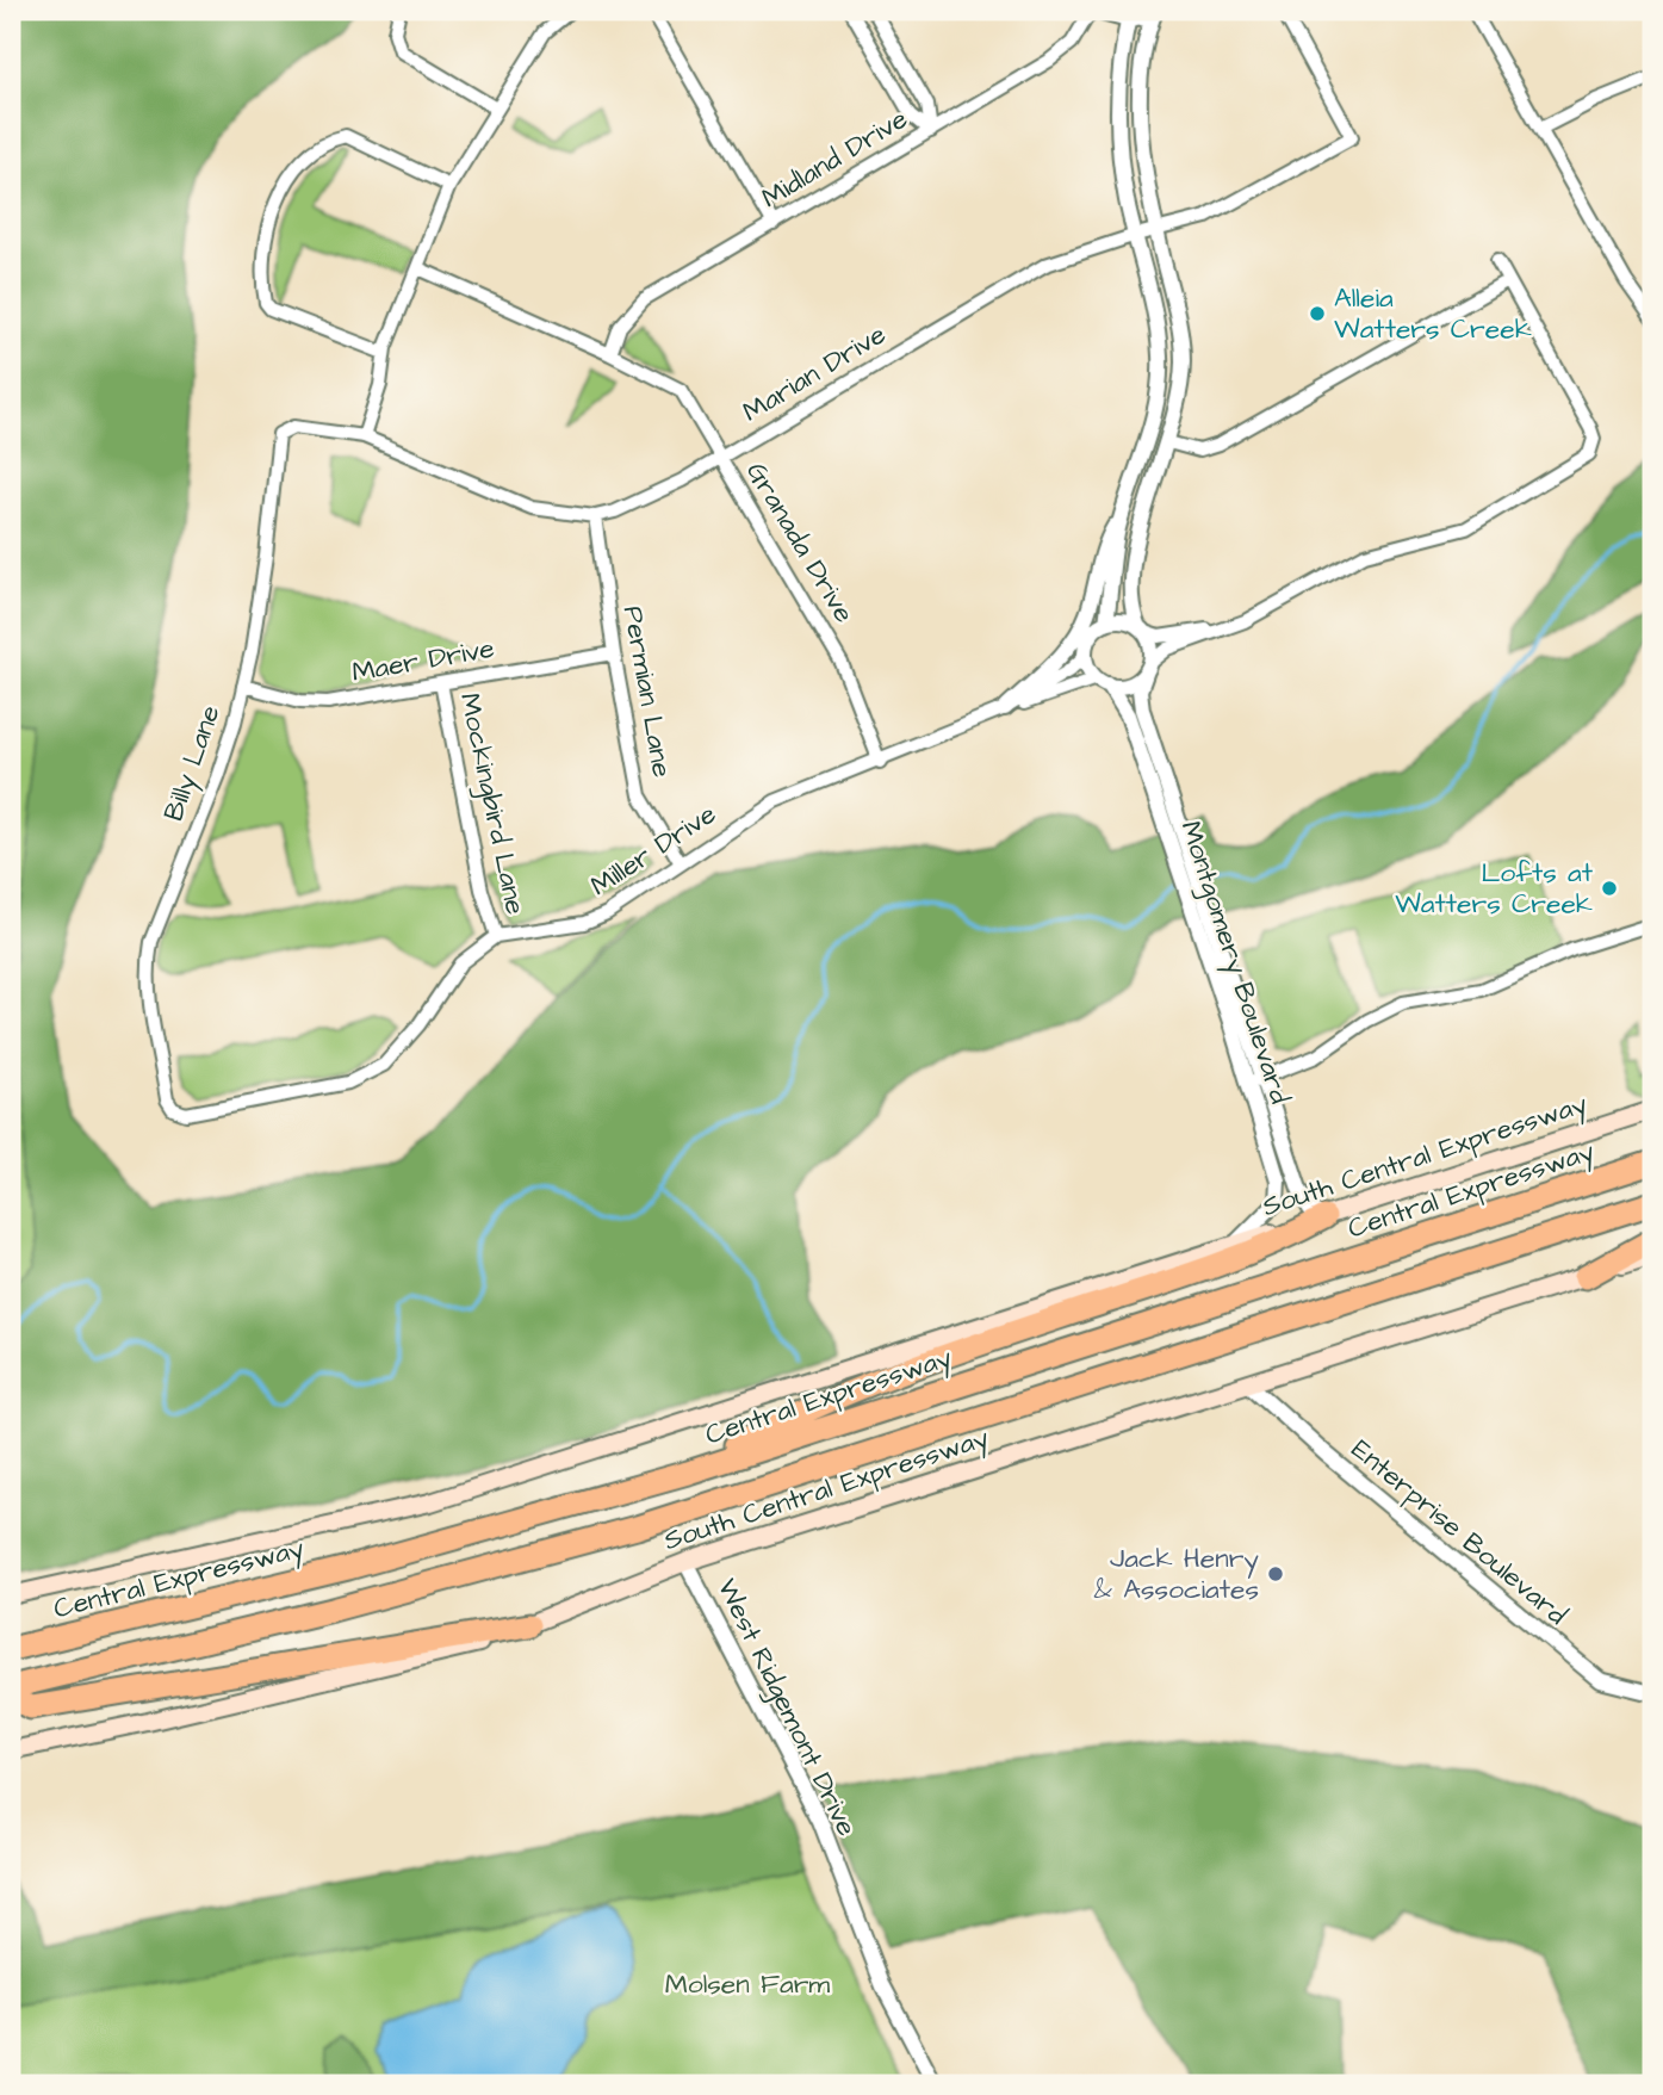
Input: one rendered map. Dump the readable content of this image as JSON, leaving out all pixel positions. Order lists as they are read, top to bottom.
{
  "streets": {
    "highway": ["Central Expressway"],
    "main road": ["South Central Expressway"],
    "street": [
      "Midland Drive",
      "Marian Drive",
      "Granada Drive",
      "Maer Drive",
      "Permian Lane",
      "Billy Lane",
      "Mockingbird Lane",
      "Miller Drive",
      "Montgomery Boulevard",
      "Enterprise Boulevard",
      "West Ridgemont Drive"
    ]
  },
  "crossings": [
    ["Midland Drive", "Granada Drive"],
    ["Marian Drive", "Granada Drive"],
    ["Marian Drive", "Permian Lane"],
    ["Marian Drive", "Billy Lane"],
    ["Granada Drive", "Miller Drive"],
    ["Maer Drive", "Permian Lane"],
    ["Maer Drive", "Billy Lane"],
    ["Maer Drive", "Mockingbird Lane"],
    ["Permian Lane", "Miller Drive"],
    ["Billy Lane", "Miller Drive"],
    ["Mockingbird Lane", "Miller Drive"],
    ["Miller Drive", "Montgomery Boulevard"],
    ["Montgomery Boulevard", "South Central Expressway"],
    ["South Central Expressway", "Enterprise Boulevard"],
    ["South Central Expressway", "West Ridgemont Drive"]
  ],
  "parks": ["Molsen Farm"],
  "places": ["Alleia Watters Creek", "Lofts at Watters Creek", "Jack Henry & Associates"]
}
